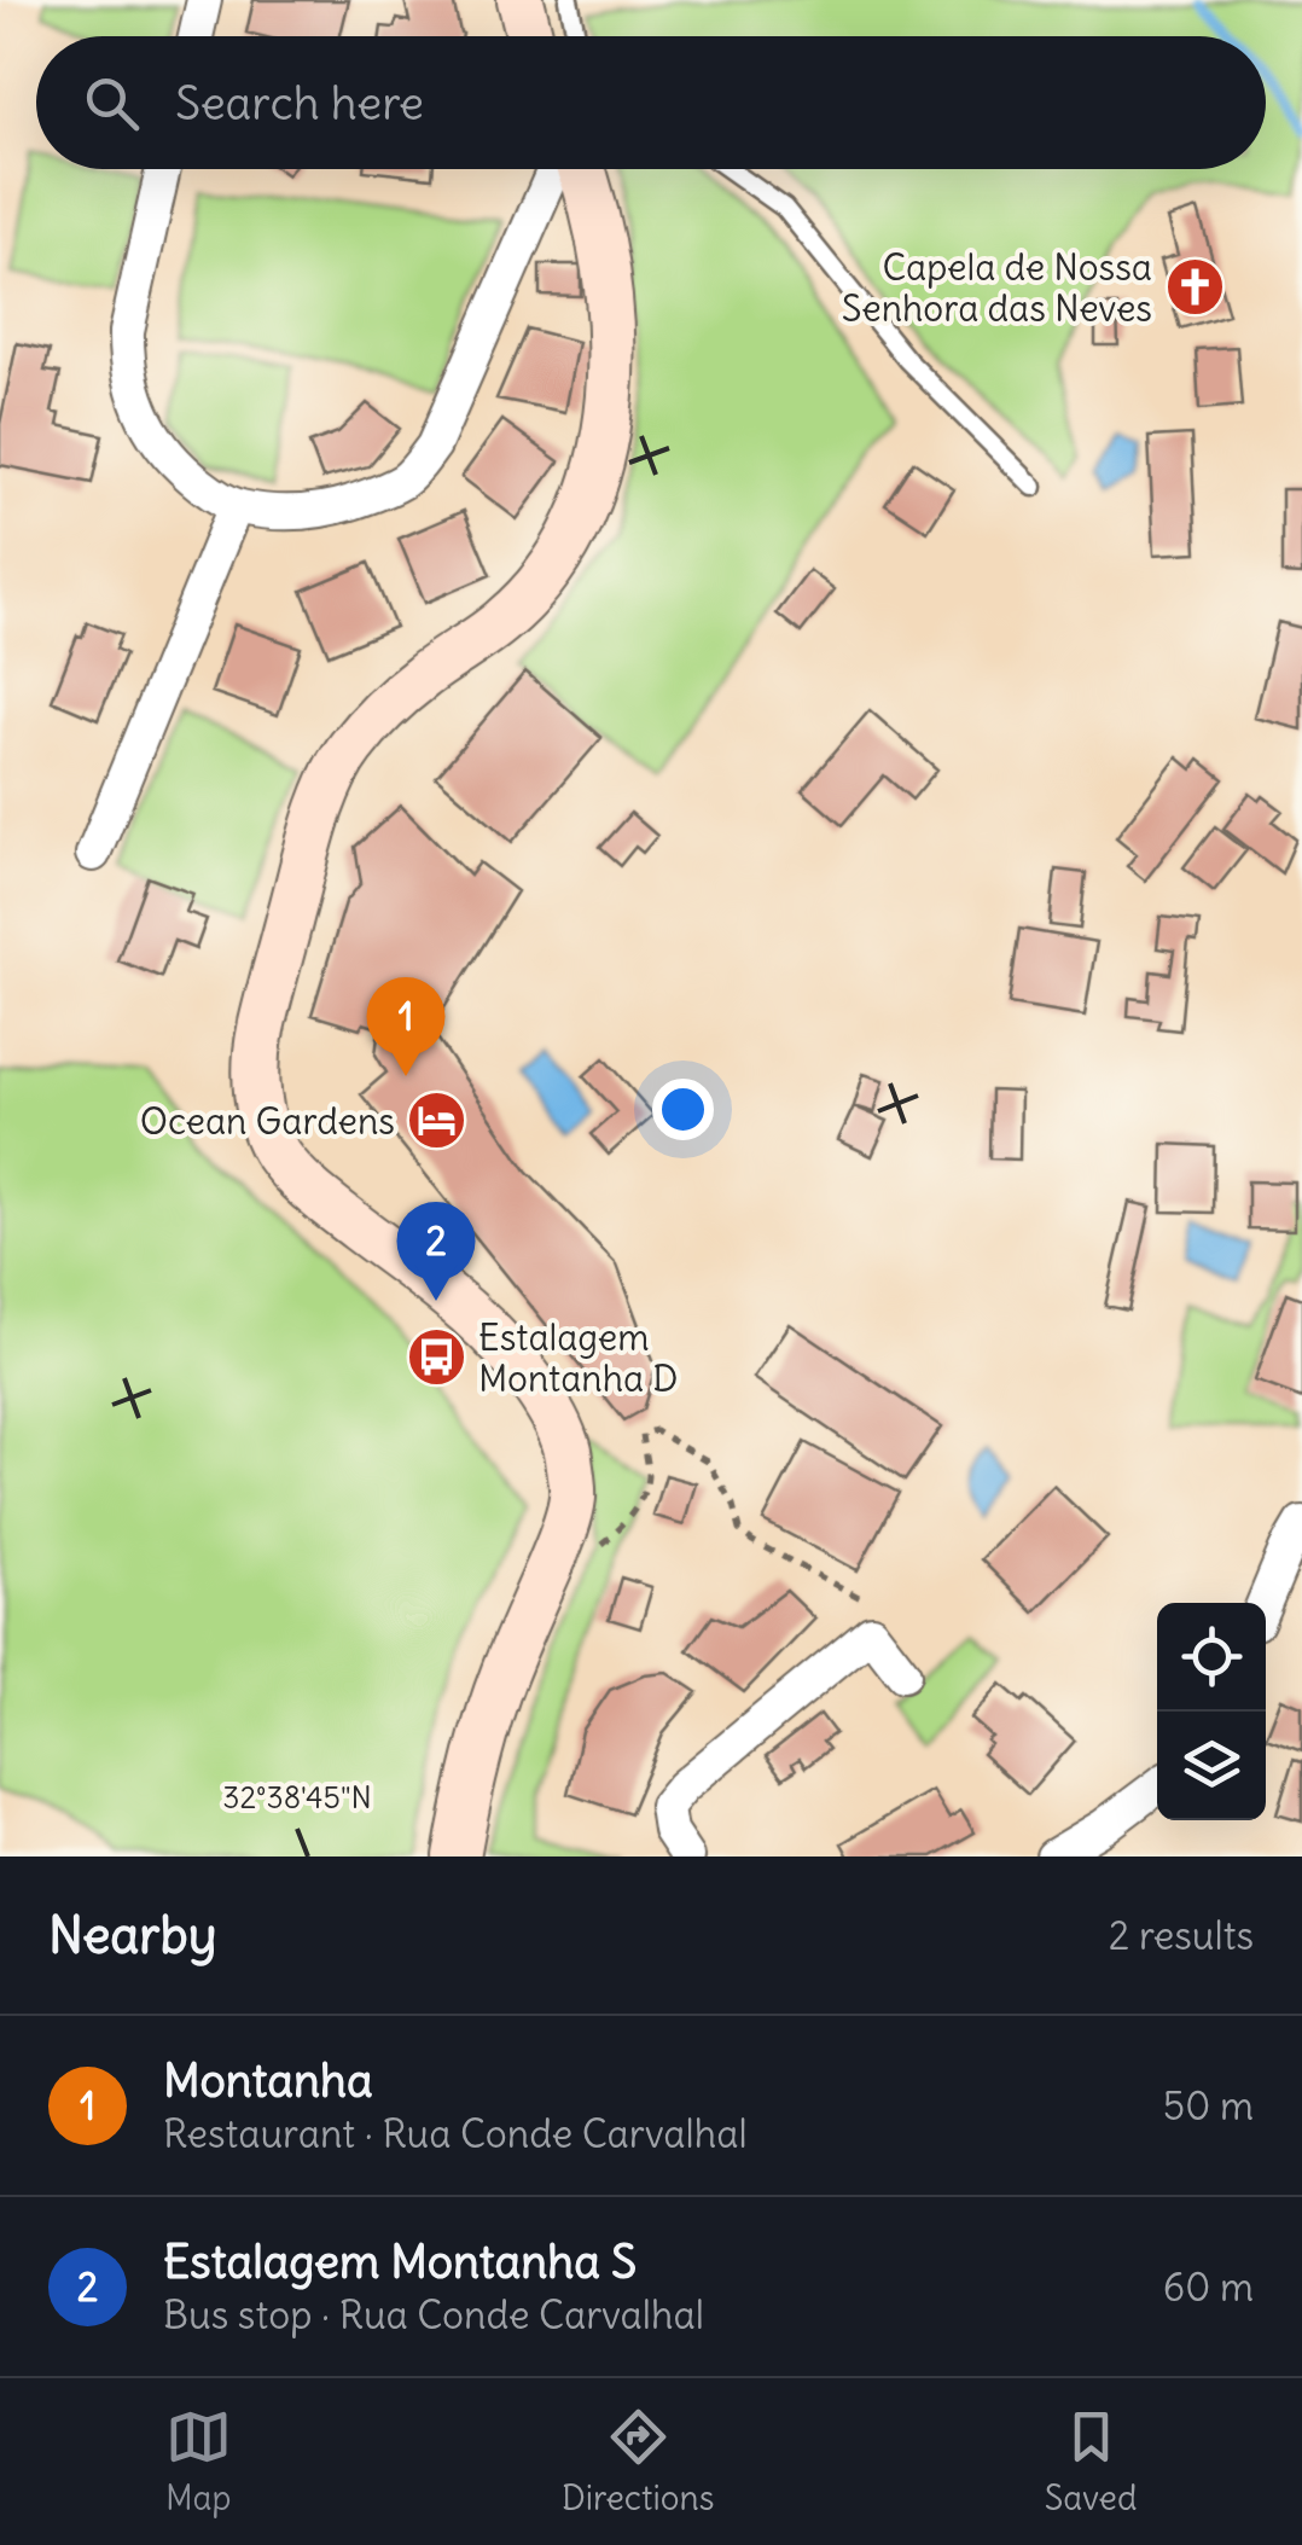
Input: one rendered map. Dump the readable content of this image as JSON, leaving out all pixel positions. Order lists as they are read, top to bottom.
{
  "places": {
    "church": ["Capela de Nossa Senhora das Neves"],
    "hotel": ["Ocean Gardens"],
    "bus stop": ["Estalagem Montanha D"]
  },
  "page": {
    "search": "Search here",
    "pins": ["1", "2"],
    "heading": ["Nearby", "2 results"],
    "list": [
      {
        "mark": "1",
        "name": "Montanha",
        "note": "Restaurant · Rua Conde Carvalhal",
        "value": "50 m"
      },
      {
        "mark": "2",
        "name": "Estalagem Montanha S",
        "note": "Bus stop · Rua Conde Carvalhal",
        "value": "60 m"
      }
    ],
    "nav": ["Map", "Directions", "Saved"]
  },
  "coordinates": ["32°38'45\"N"]
}
